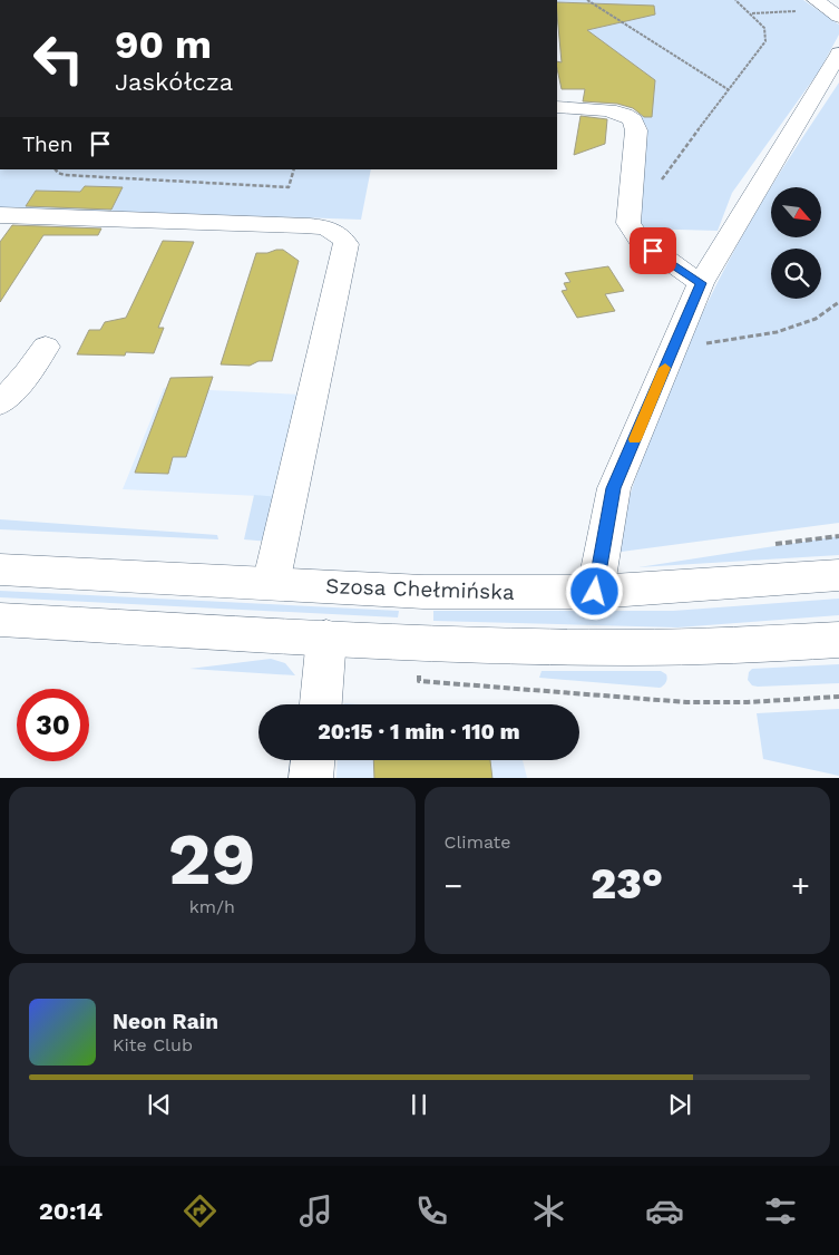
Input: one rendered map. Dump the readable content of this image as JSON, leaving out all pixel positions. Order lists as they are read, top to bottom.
{
  "streets": {
    "street": ["Szosa Chełmińska"]
  },
  "north": "bottom right",
  "page": {
    "turn": ["90 m", "Jaskółcza"],
    "then": "Then",
    "limit": "30",
    "trip": "20:15 · 1 min · 110 m",
    "tile": [
      ["29", "km/h"],
      "Climate"
    ],
    "heat": ["−", "23°", "+"],
    "song": ["Neon Rain", "Kite Club"],
    "tabs": "20:14"
  }
}
